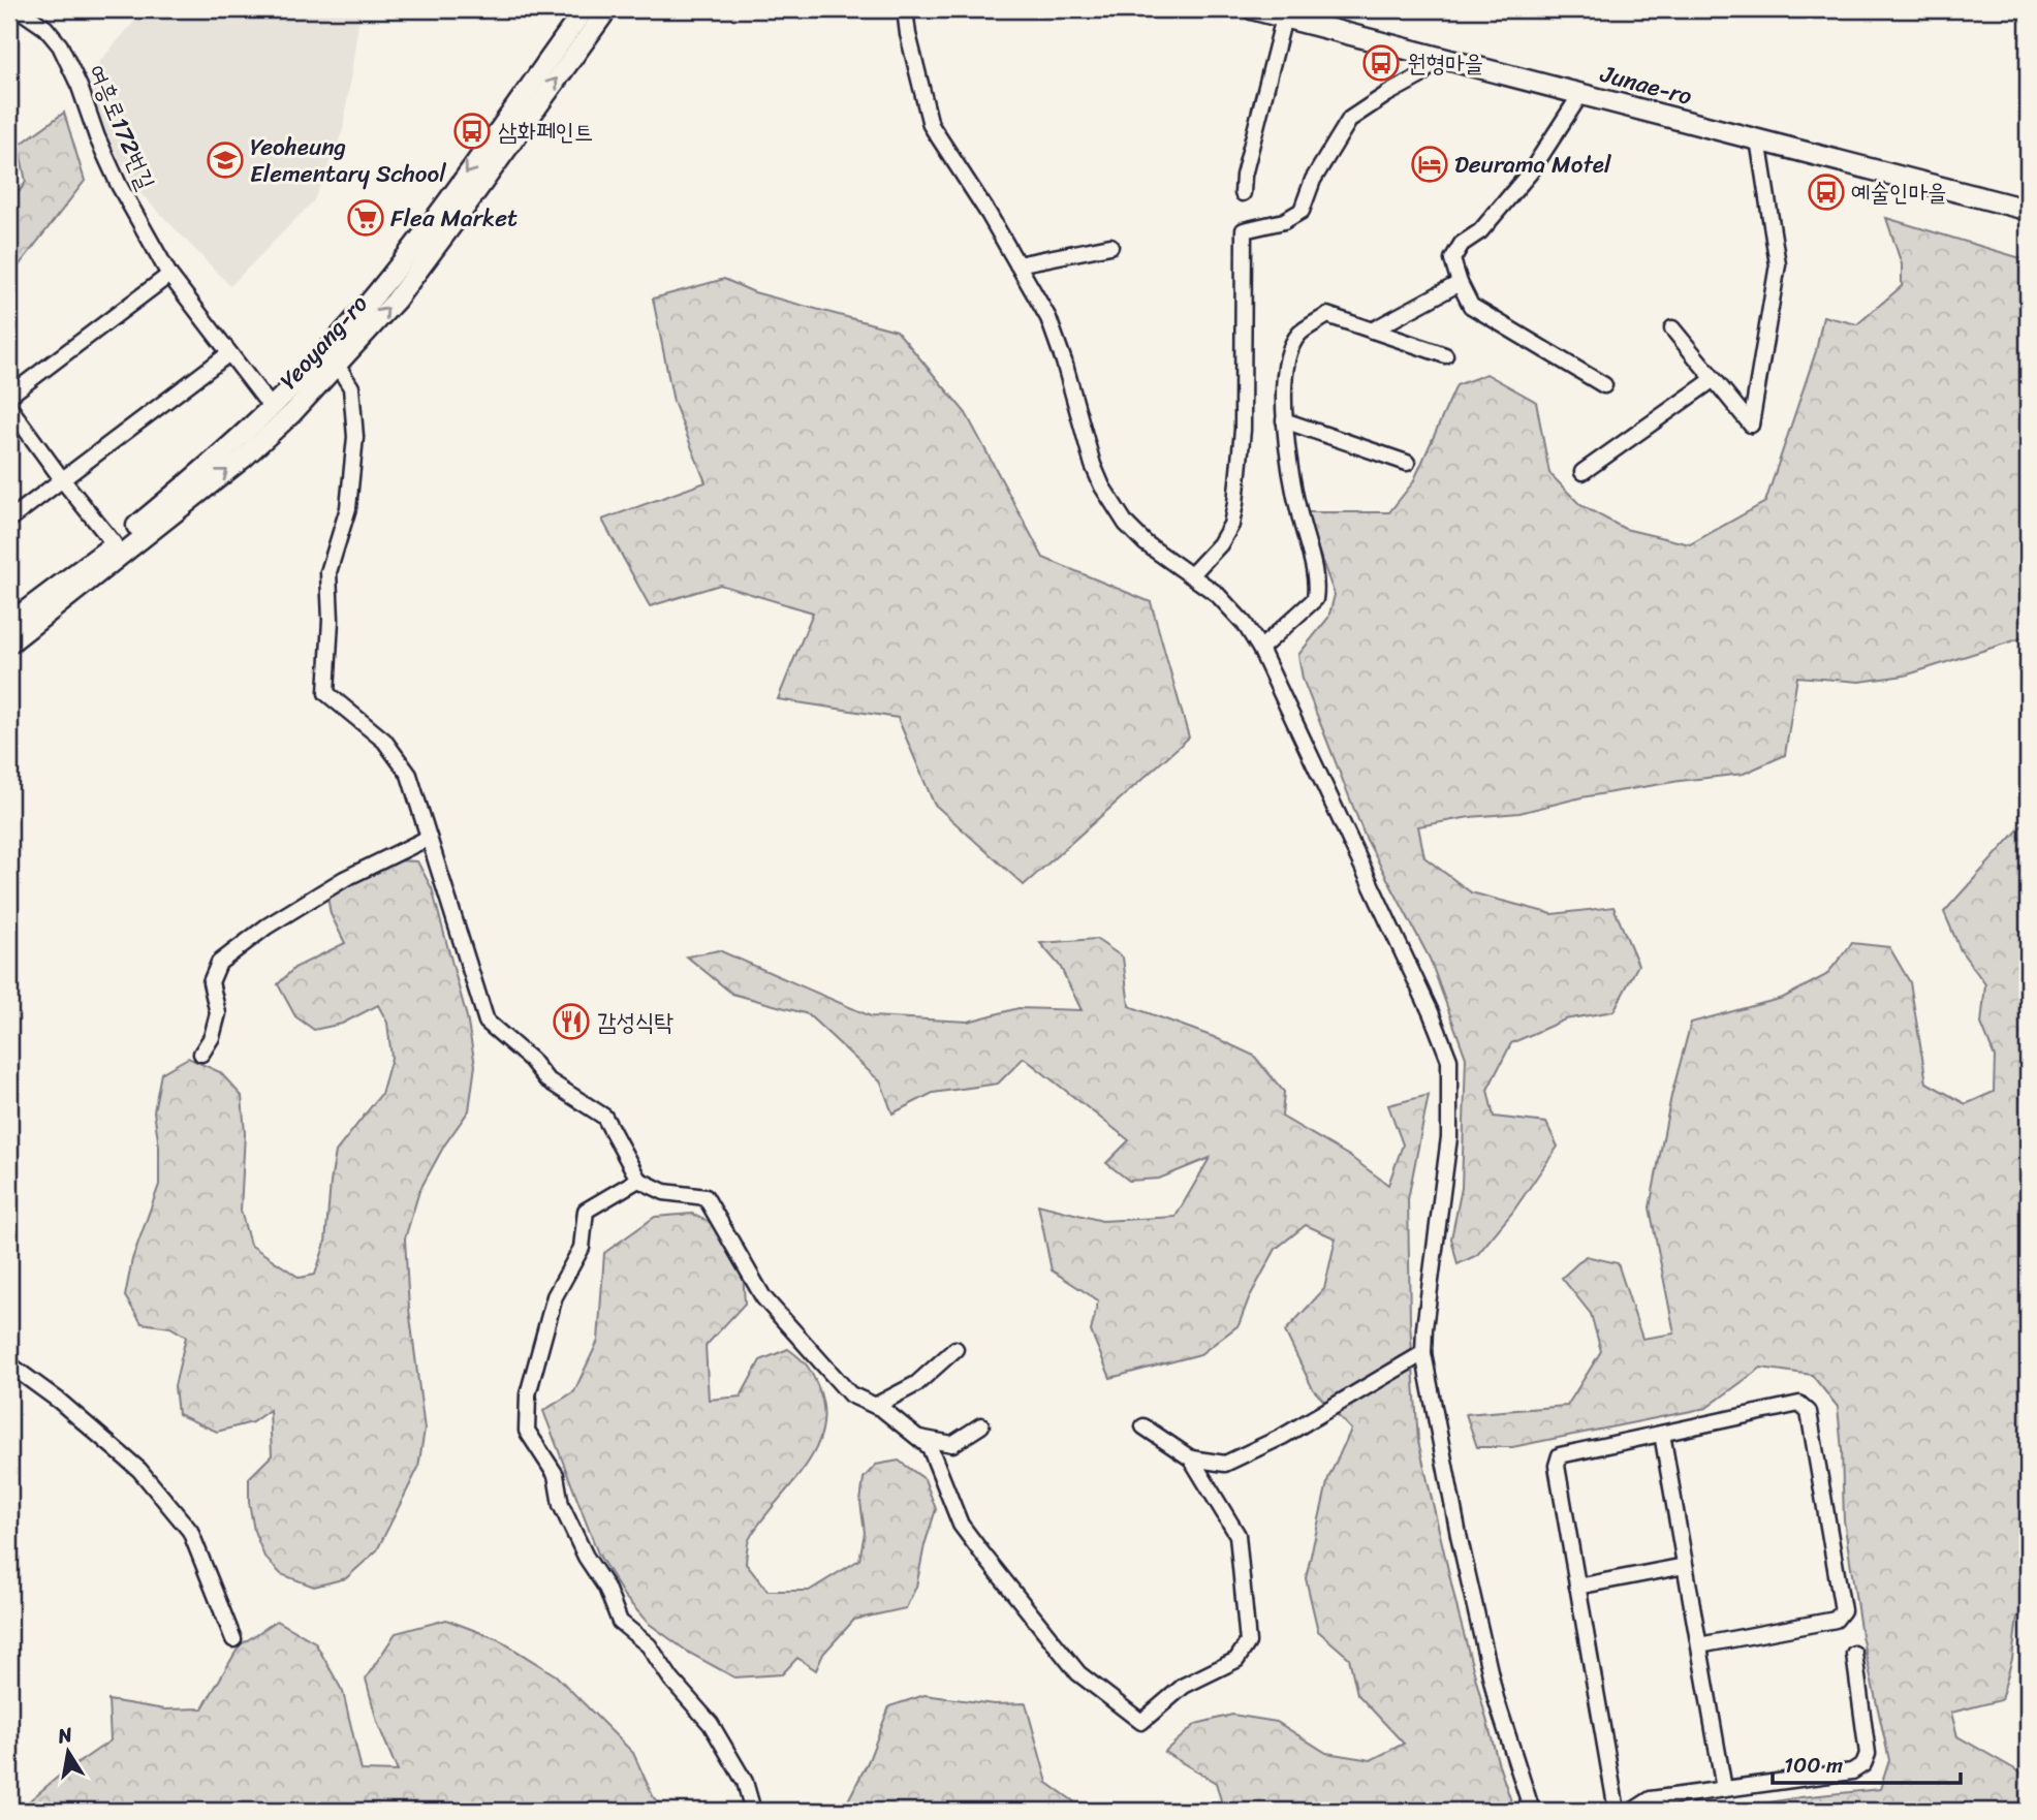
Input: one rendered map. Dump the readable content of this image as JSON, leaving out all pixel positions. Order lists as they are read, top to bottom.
{
  "streets": {
    "main road": ["Junae-ro"],
    "street": ["여흥로172번길", "Yeoyang-ro"]
  },
  "crossings": [
    ["여흥로172번길", "Yeoyang-ro"]
  ],
  "places": {
    "bus stop": ["원형마을", "삼화페인트", "예술인마을"],
    "school or university": ["Yeoheung Elementary School"],
    "hotel": ["Deurama Motel"],
    "supermarket": ["Flea Market"],
    "restaurant": ["감성식탁"]
  },
  "scale_bar": "100 m",
  "north": "top"
}
